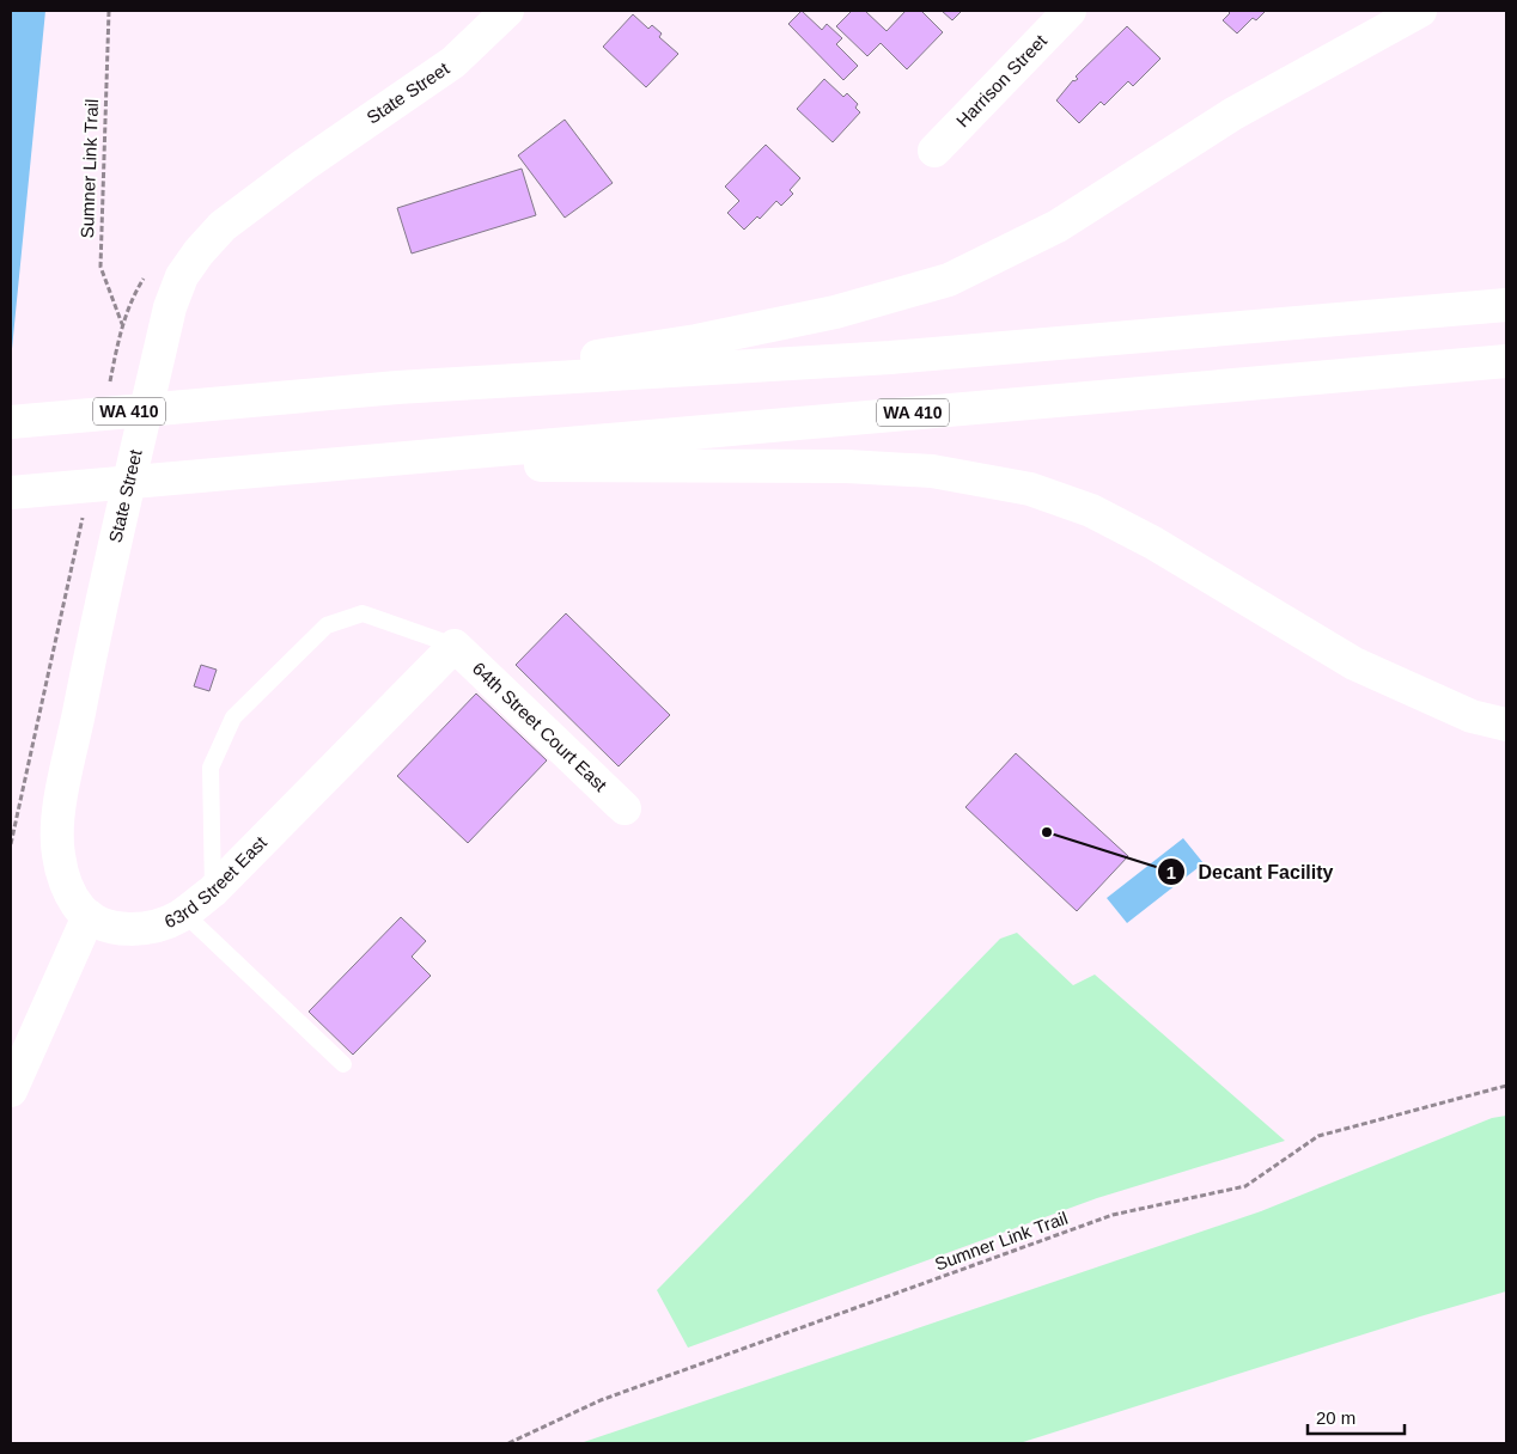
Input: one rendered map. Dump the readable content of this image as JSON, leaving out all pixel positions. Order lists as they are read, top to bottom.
{
  "streets": {
    "main road": [
      "Harrison Street",
      "State Street",
      "WA 410",
      "64th Street Court East",
      "63rd Street East"
    ],
    "path": ["Sumner Link Trail"]
  },
  "crossings": [
    ["State Street", "63rd Street East"],
    ["64th Street Court East", "63rd Street East"]
  ],
  "places": ["Decant Facility"],
  "scale_bar": "20 m"
}
